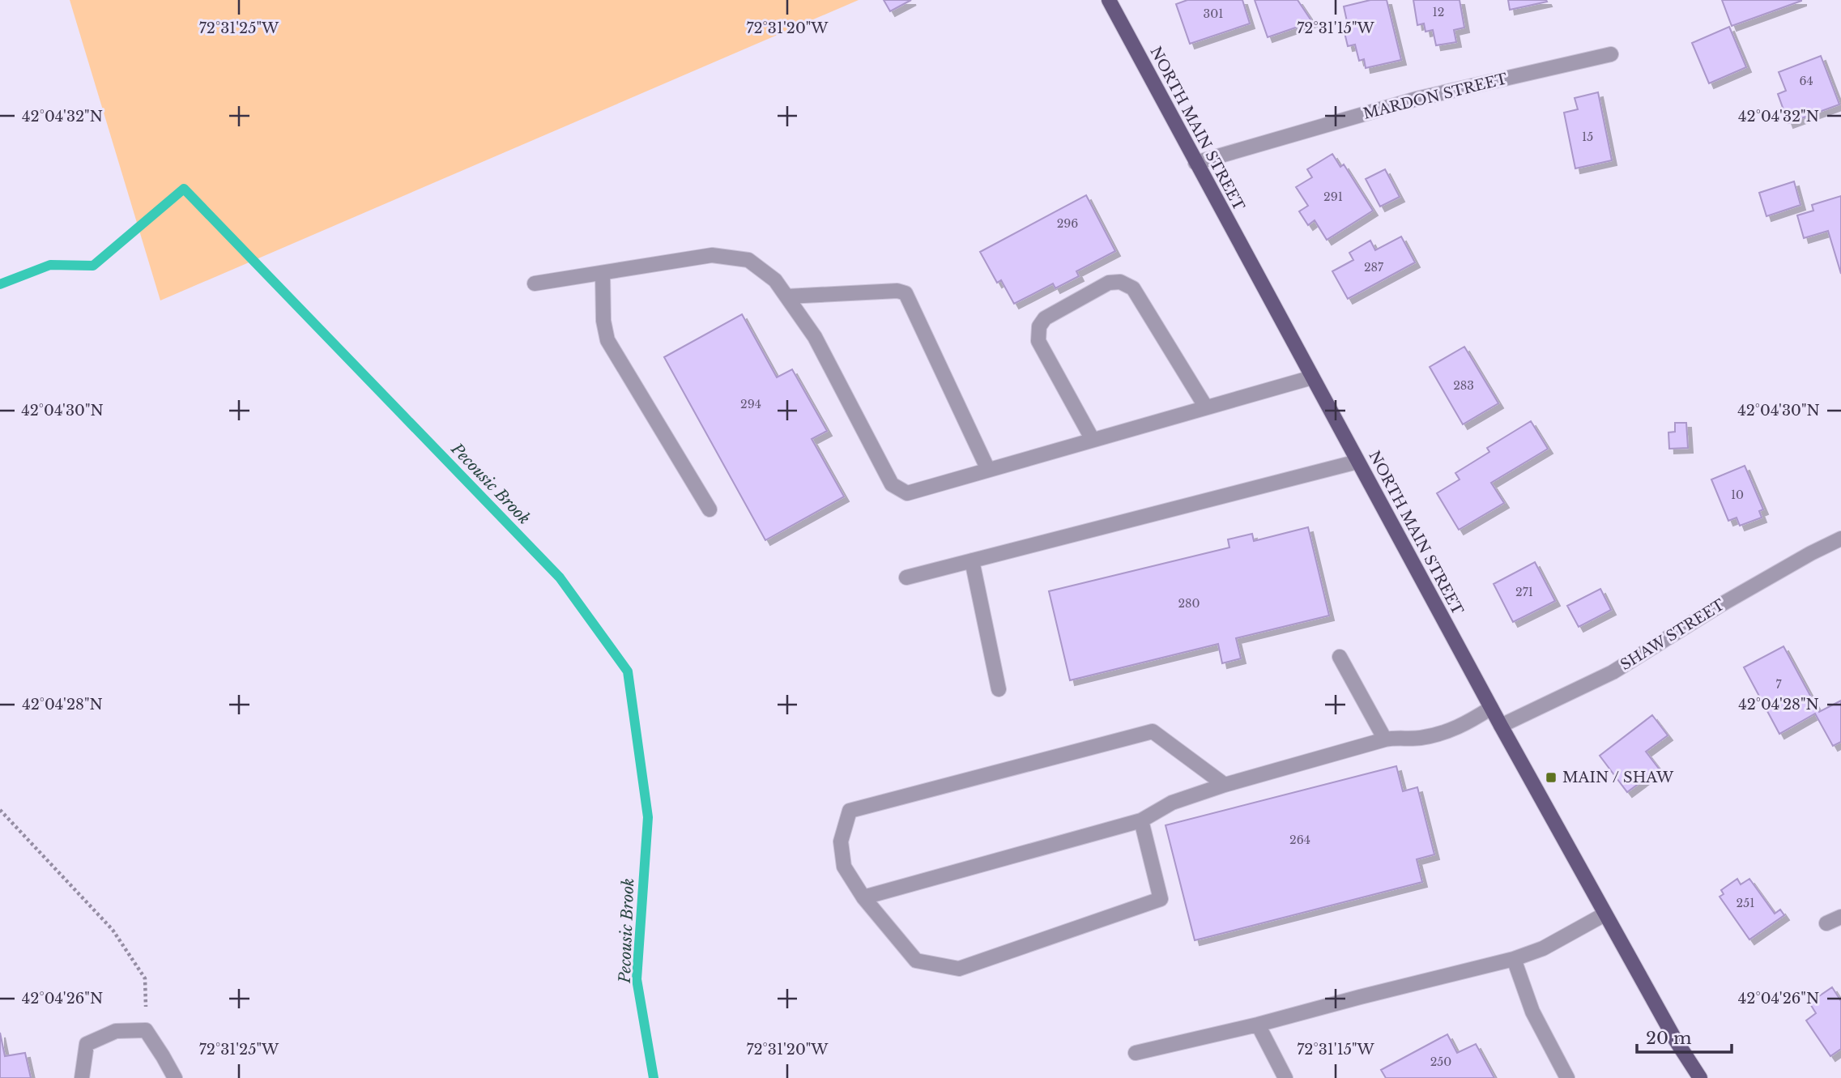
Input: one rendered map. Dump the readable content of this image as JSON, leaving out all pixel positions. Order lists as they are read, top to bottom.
{
  "streets": {
    "main road": ["NORTH MAIN STREET"],
    "street": ["MARDON STREET", "SHAW STREET"]
  },
  "crossings": [
    ["MARDON STREET", "NORTH MAIN STREET"],
    ["NORTH MAIN STREET", "SHAW STREET"]
  ],
  "water": ["Pecousic Brook"],
  "places": {
    "transit": ["MAIN / SHAW"]
  },
  "house_numbers": [
    "12",
    "301",
    "64",
    "15",
    "291",
    "296",
    "287",
    "283",
    "294",
    "10",
    "271",
    "280",
    "7",
    "264",
    "251",
    "250"
  ],
  "scale_bar": "20 m",
  "coordinates": [
    "72°31'25\"W",
    "72°31'20\"W",
    "72°31'15\"W",
    "42°04'32\"N",
    "42°04'30\"N",
    "42°04'28\"N",
    "42°04'26\"N"
  ]
}
